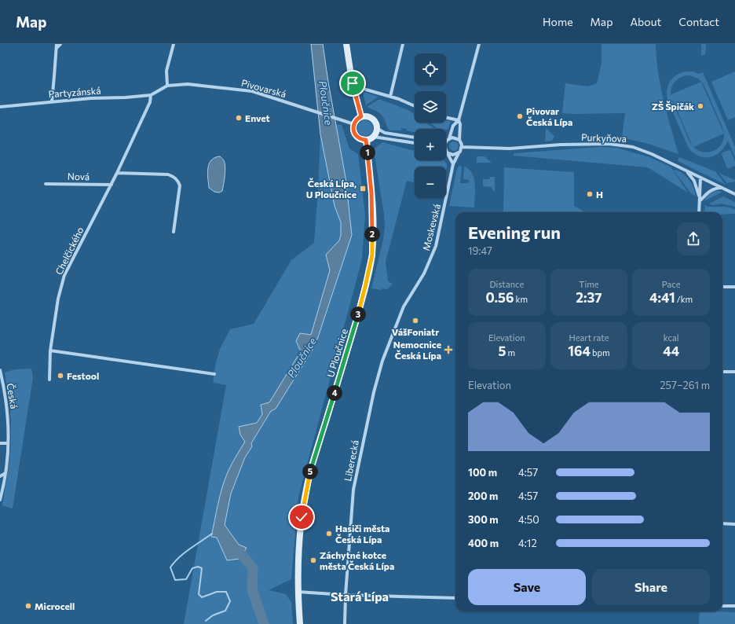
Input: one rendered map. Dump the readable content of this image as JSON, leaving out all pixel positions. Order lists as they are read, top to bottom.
{
  "streets": {
    "main road": ["U Ploučnice"],
    "street": [
      "Pivovarská",
      "Partyzánská",
      "Purkyňova",
      "Nová",
      "Moskevská",
      "Chelčického",
      "Česká",
      "Liberecká"
    ]
  },
  "crossings": [
    ["Pivovarská", "Partyzánská"],
    ["Pivovarská", "Chelčického"],
    ["Pivovarská", "U Ploučnice"],
    ["Partyzánská", "Chelčického"],
    ["Nová", "Chelčického"],
    ["Moskevská", "Liberecká"]
  ],
  "districts": ["Stará Lípa"],
  "water": ["Ploučnice"],
  "places": {
    "other": [
      "ZŠ Špičák",
      "Pivovar Česká Lípa",
      "Envet",
      "H",
      "VášFoniatr",
      "Festool",
      "Hasiči města Česká Lípa",
      "Záchytné kotce města Česká Lípa",
      "Microcell"
    ],
    "transit": ["Česká Lípa, U Ploučnice"],
    "health": ["Nemocnice Česká Lípa"]
  },
  "page": {
    "header": "Map",
    "nav": [
      "Home",
      "Map",
      "About",
      "Contact"
    ],
    "map_buttons": ["+", "−"],
    "pins": [
      "1",
      "2",
      "3",
      "4",
      "5"
    ],
    "heading": ["Evening run", "19:47"],
    "stats": [
      ["Distance", "0.56 km"],
      ["Time", "2:37"],
      ["Pace", "4:41 /km"],
      ["Elevation", "5 m"],
      ["Heart rate", "164 bpm"],
      ["kcal", "44"]
    ],
    "chart": ["Elevation", "257–261 m"],
    "list": [
      {
        "name": "100 m",
        "note": "4:57"
      },
      {
        "name": "200 m",
        "note": "4:57"
      },
      {
        "name": "300 m",
        "note": "4:50"
      },
      {
        "name": "400 m",
        "note": "4:12"
      }
    ],
    "buttons": ["Save", "Share"]
  }
}
